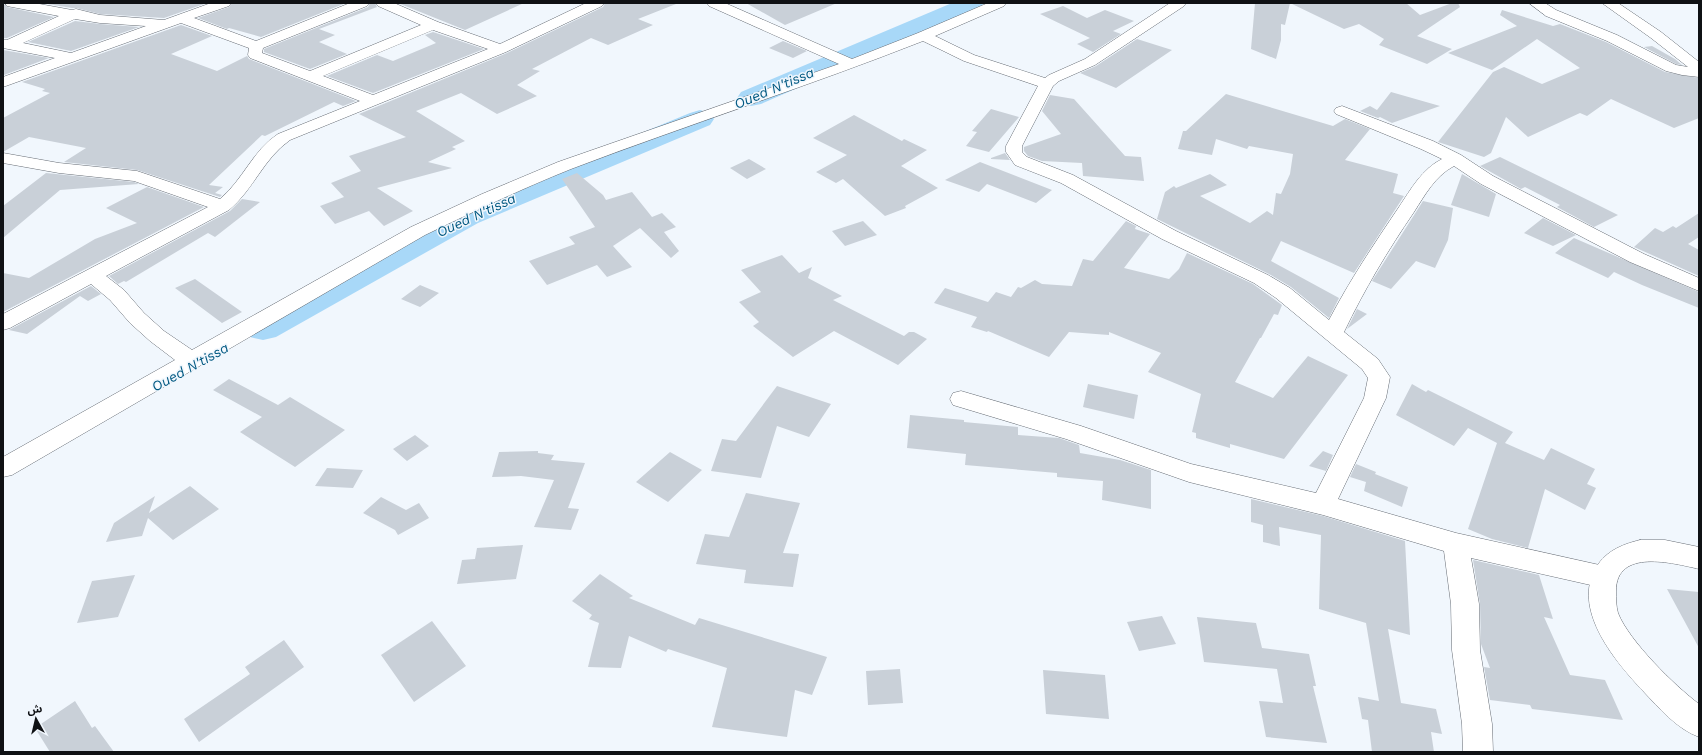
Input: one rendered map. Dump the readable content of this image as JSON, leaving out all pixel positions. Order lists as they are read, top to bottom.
{
  "water": ["Oued N'tissa"],
  "north": "top"
}
